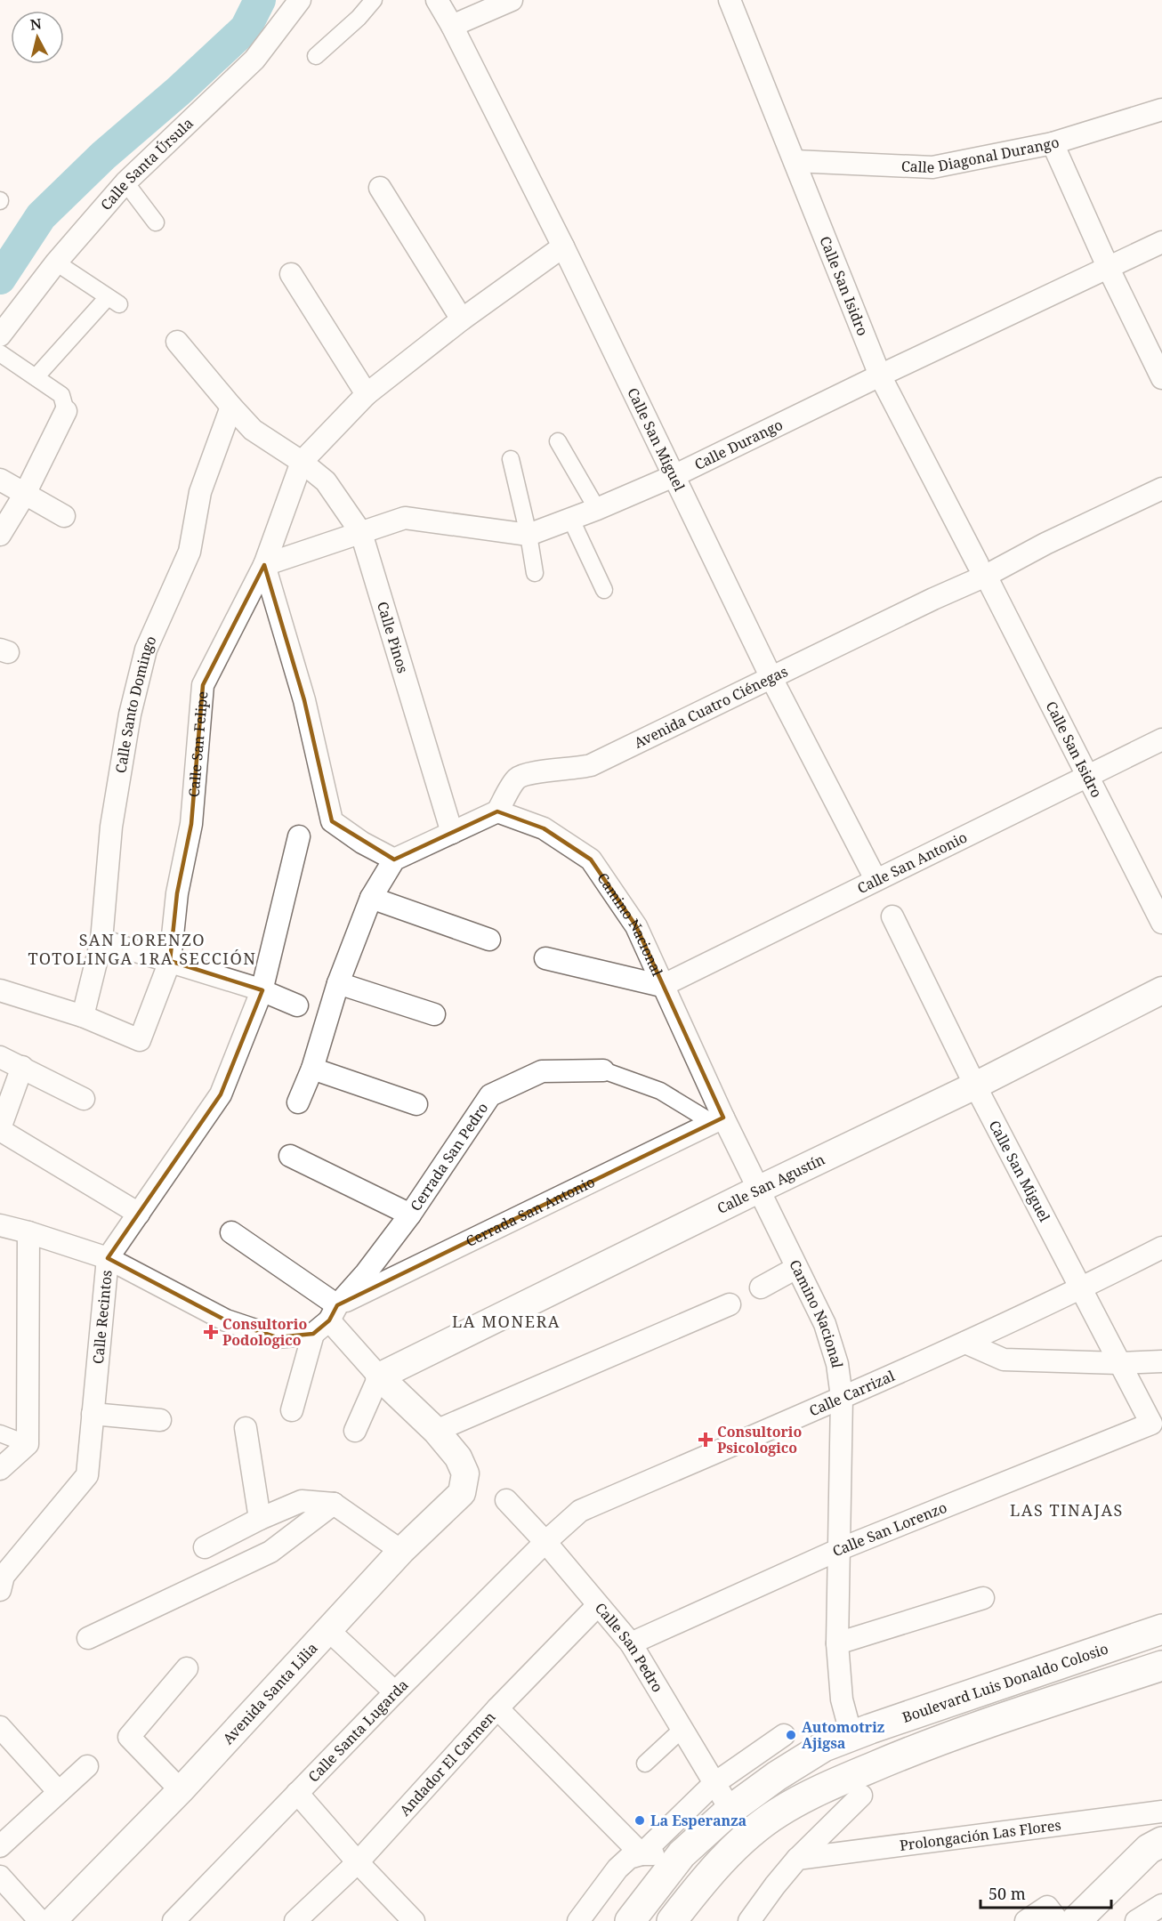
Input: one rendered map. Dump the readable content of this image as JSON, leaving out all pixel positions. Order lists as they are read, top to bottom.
{
  "streets": {
    "main road": ["Boulevard Luis Donaldo Colosio"],
    "street": [
      "Calle Diagonal Durango",
      "Calle Santa Úrsula",
      "Calle San Isidro",
      "Calle San Miguel",
      "Calle Durango",
      "Calle Pinos",
      "Calle Santo Domingo",
      "Avenida Cuatro Ciénegas",
      "Calle San Felipe",
      "Calle San Antonio",
      "Camino Nacional",
      "Cerrada San Pedro",
      "Calle San Agustín",
      "Cerrada San Antonio",
      "Calle Recintos",
      "Calle Carrizal",
      "Calle San Lorenzo",
      "Calle San Pedro",
      "Avenida Santa Lilia",
      "Calle Santa Lugarda",
      "Andador El Carmen",
      "Prolongación Las Flores"
    ]
  },
  "crossings": [
    ["Calle Diagonal Durango", "Calle San Isidro"],
    ["Calle San Isidro", "Calle Durango"],
    ["Calle San Isidro", "Avenida Cuatro Ciénegas"],
    ["Calle San Isidro", "Calle San Antonio"],
    ["Calle San Miguel", "Calle Durango"],
    ["Calle San Miguel", "Avenida Cuatro Ciénegas"],
    ["Calle San Miguel", "Calle San Antonio"],
    ["Calle San Miguel", "Calle San Agustín"],
    ["Calle San Miguel", "Calle Carrizal"],
    ["Calle San Miguel", "Calle San Lorenzo"],
    ["Calle Durango", "Calle Pinos"],
    ["Calle Durango", "Calle San Felipe"],
    ["Calle Pinos", "Calle Santo Domingo"],
    ["Calle Pinos", "Calle San Felipe"],
    ["Calle Santo Domingo", "Calle San Felipe"],
    ["Avenida Cuatro Ciénegas", "Camino Nacional"],
    ["Calle San Antonio", "Camino Nacional"],
    ["Camino Nacional", "Cerrada San Pedro"],
    ["Camino Nacional", "Calle San Agustín"],
    ["Camino Nacional", "Cerrada San Antonio"],
    ["Camino Nacional", "Calle Carrizal"],
    ["Camino Nacional", "Calle San Lorenzo"],
    ["Camino Nacional", "Boulevard Luis Donaldo Colosio"],
    ["Cerrada San Pedro", "Cerrada San Antonio"],
    ["Calle Carrizal", "Calle San Pedro"],
    ["Calle Carrizal", "Calle Santa Lugarda"],
    ["Calle San Lorenzo", "Calle San Pedro"],
    ["Calle San Pedro", "Boulevard Luis Donaldo Colosio"],
    ["Calle San Pedro", "Calle Santa Lugarda"],
    ["Calle San Pedro", "Andador El Carmen"]
  ],
  "districts": ["SAN LORENZO TOTOLINGA 1RA SECCIÓN", "LA MONERA", "LAS TINAJAS"],
  "places": {
    "health": ["Consultorio Podologico", "Consultorio Psicologico"],
    "other": ["Automotriz Ajigsa", "La Esperanza"]
  },
  "scale_bar": "50 m",
  "north": "top"
}
